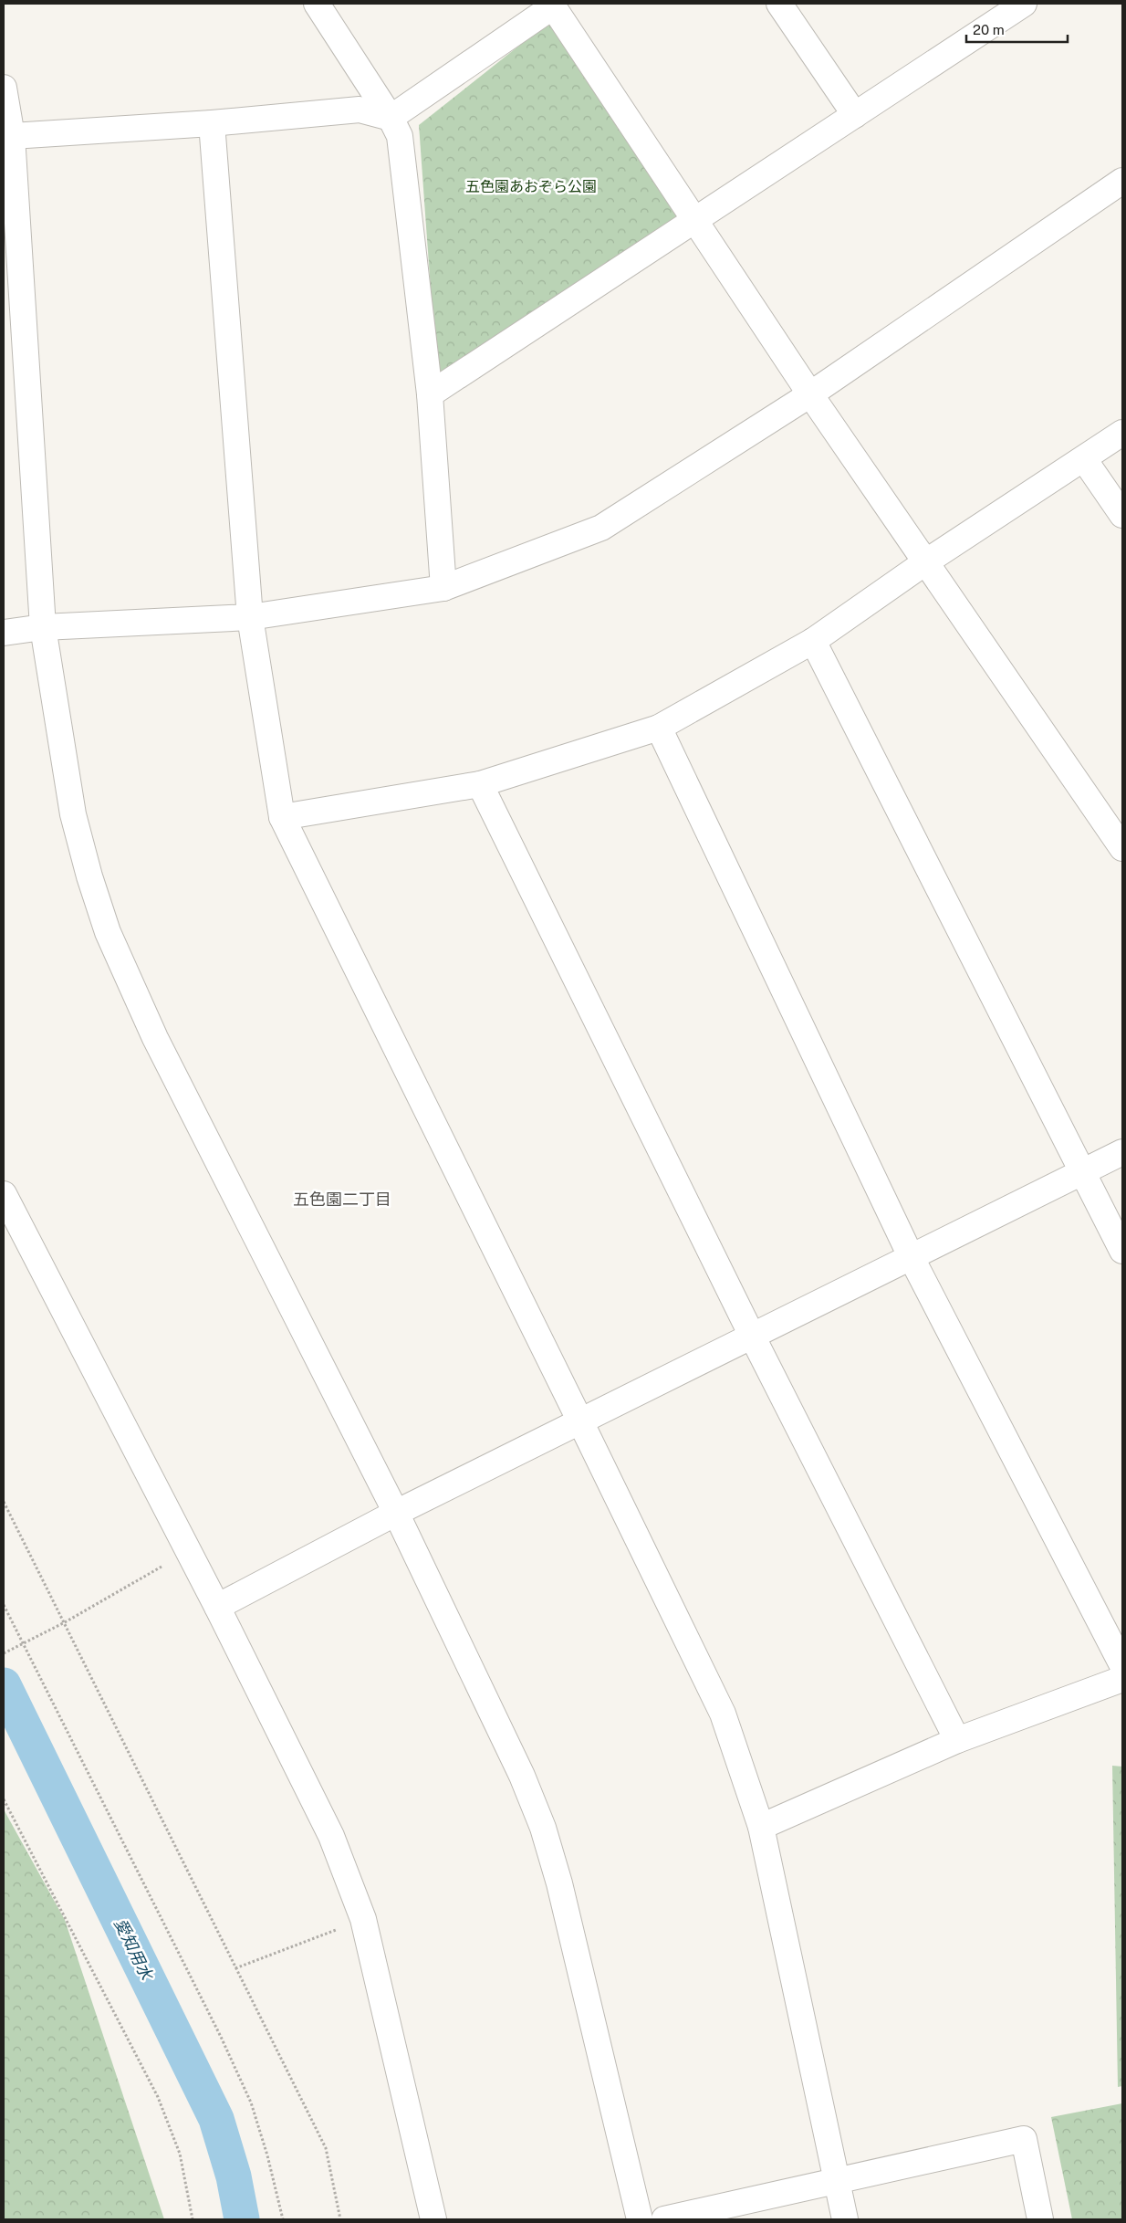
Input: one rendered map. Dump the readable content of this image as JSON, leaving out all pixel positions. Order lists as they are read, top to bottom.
{
  "districts": ["五色園二丁目"],
  "water": ["愛知用水"],
  "parks": ["五色園あおぞら公園"],
  "scale_bar": "20 m"
}
